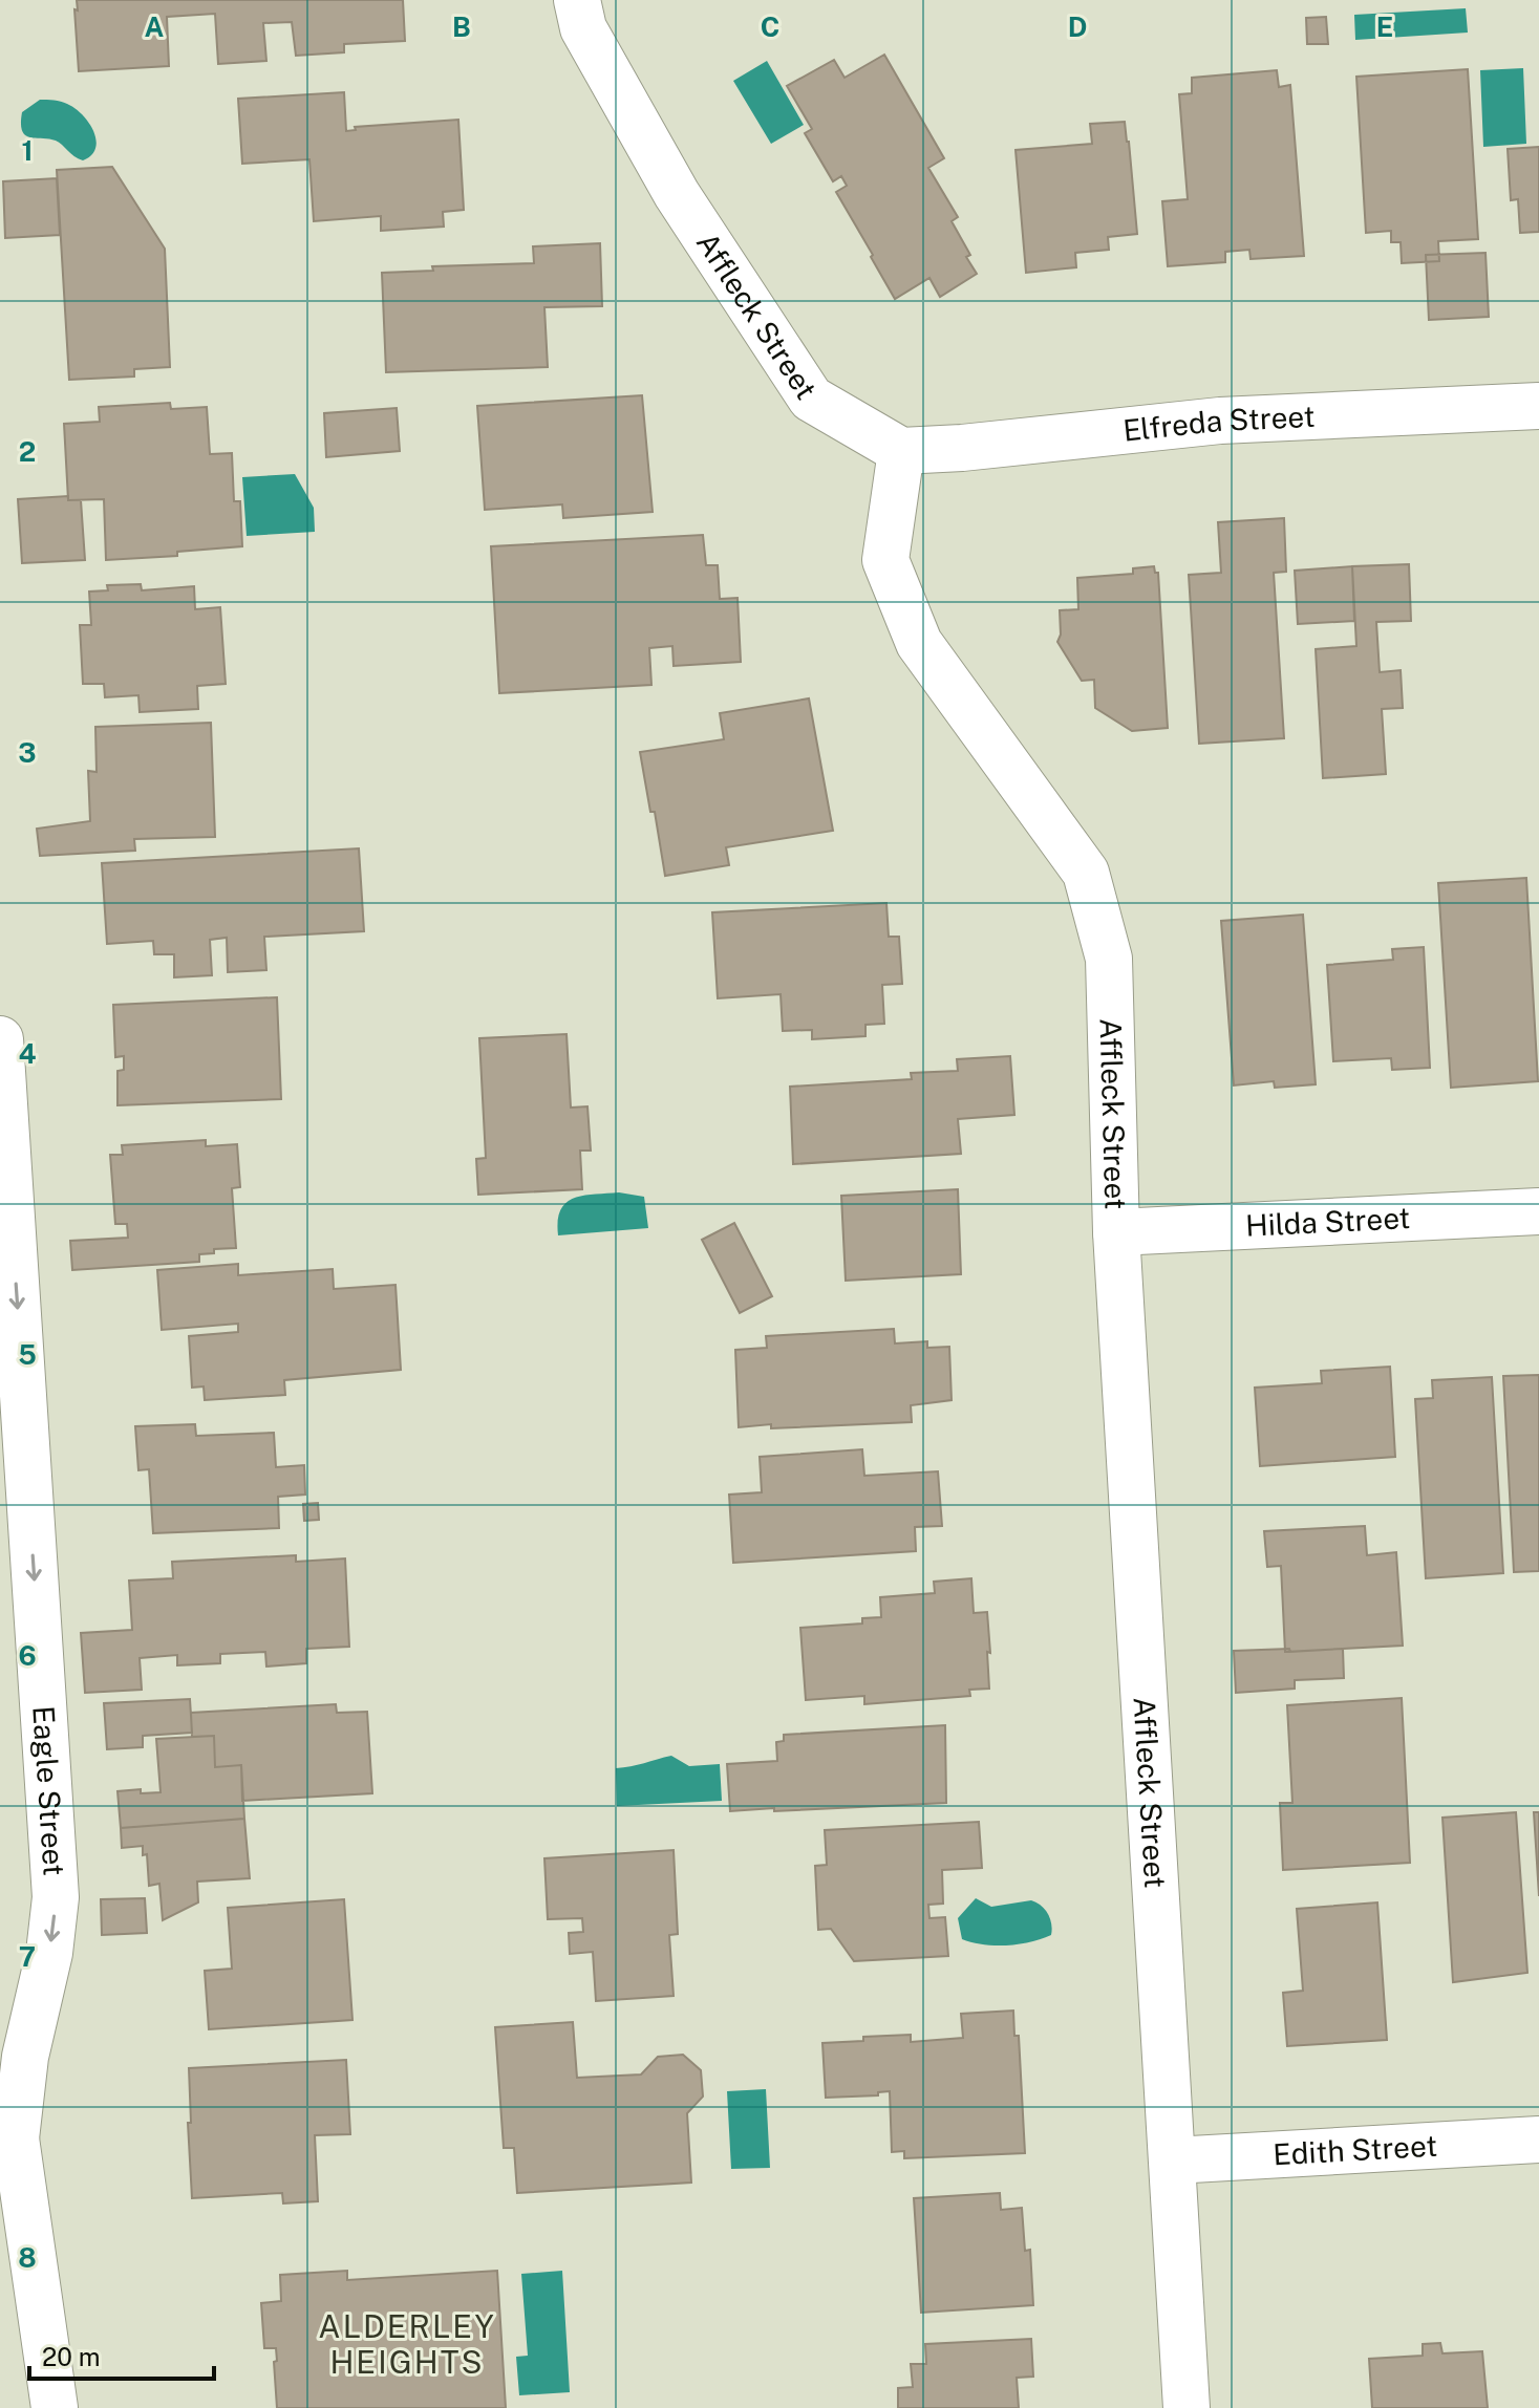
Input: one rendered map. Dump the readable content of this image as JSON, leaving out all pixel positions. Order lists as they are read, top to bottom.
{
  "streets": {
    "street": [
      "Affleck Street",
      "Elfreda Street",
      "Hilda Street",
      "Eagle Street",
      "Edith Street"
    ]
  },
  "crossings": [
    ["Affleck Street", "Elfreda Street"],
    ["Affleck Street", "Hilda Street"],
    ["Affleck Street", "Edith Street"]
  ],
  "one_way": ["Eagle Street"],
  "districts": ["ALDERLEY HEIGHTS"],
  "scale_bar": "20 m",
  "grid": {
    "columns": [
      "A",
      "B",
      "C",
      "D",
      "E"
    ],
    "rows": [
      "1",
      "2",
      "3",
      "4",
      "5",
      "6",
      "7",
      "8"
    ]
  }
}
